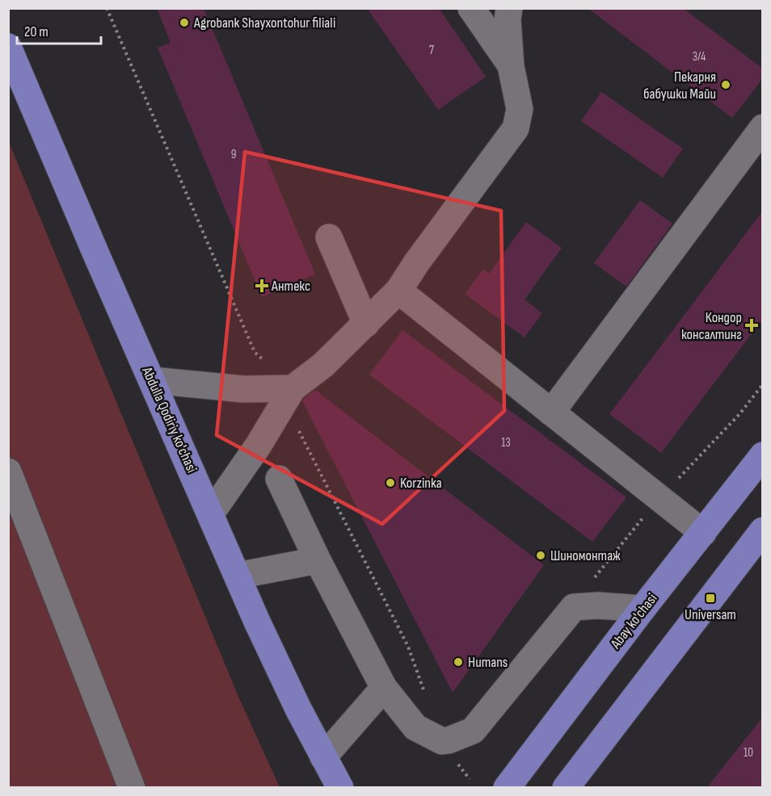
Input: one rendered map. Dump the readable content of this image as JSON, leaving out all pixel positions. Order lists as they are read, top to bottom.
{
  "streets": {
    "main road": ["Abdulla Qodiriy ko'chasi", "Abay ko'chasi"]
  },
  "places": {
    "other": [
      "Agrobank Shayxontohur filiali",
      "Пекарня бабушки Майи",
      "Korzinka",
      "Шиномонтаж",
      "Humans"
    ],
    "health": ["Антекс", "Кондор консалтинг"],
    "transit": ["Universam"]
  },
  "house_numbers": [
    "7",
    "3/4",
    "9",
    "13",
    "10"
  ],
  "scale_bar": "20 m"
}
